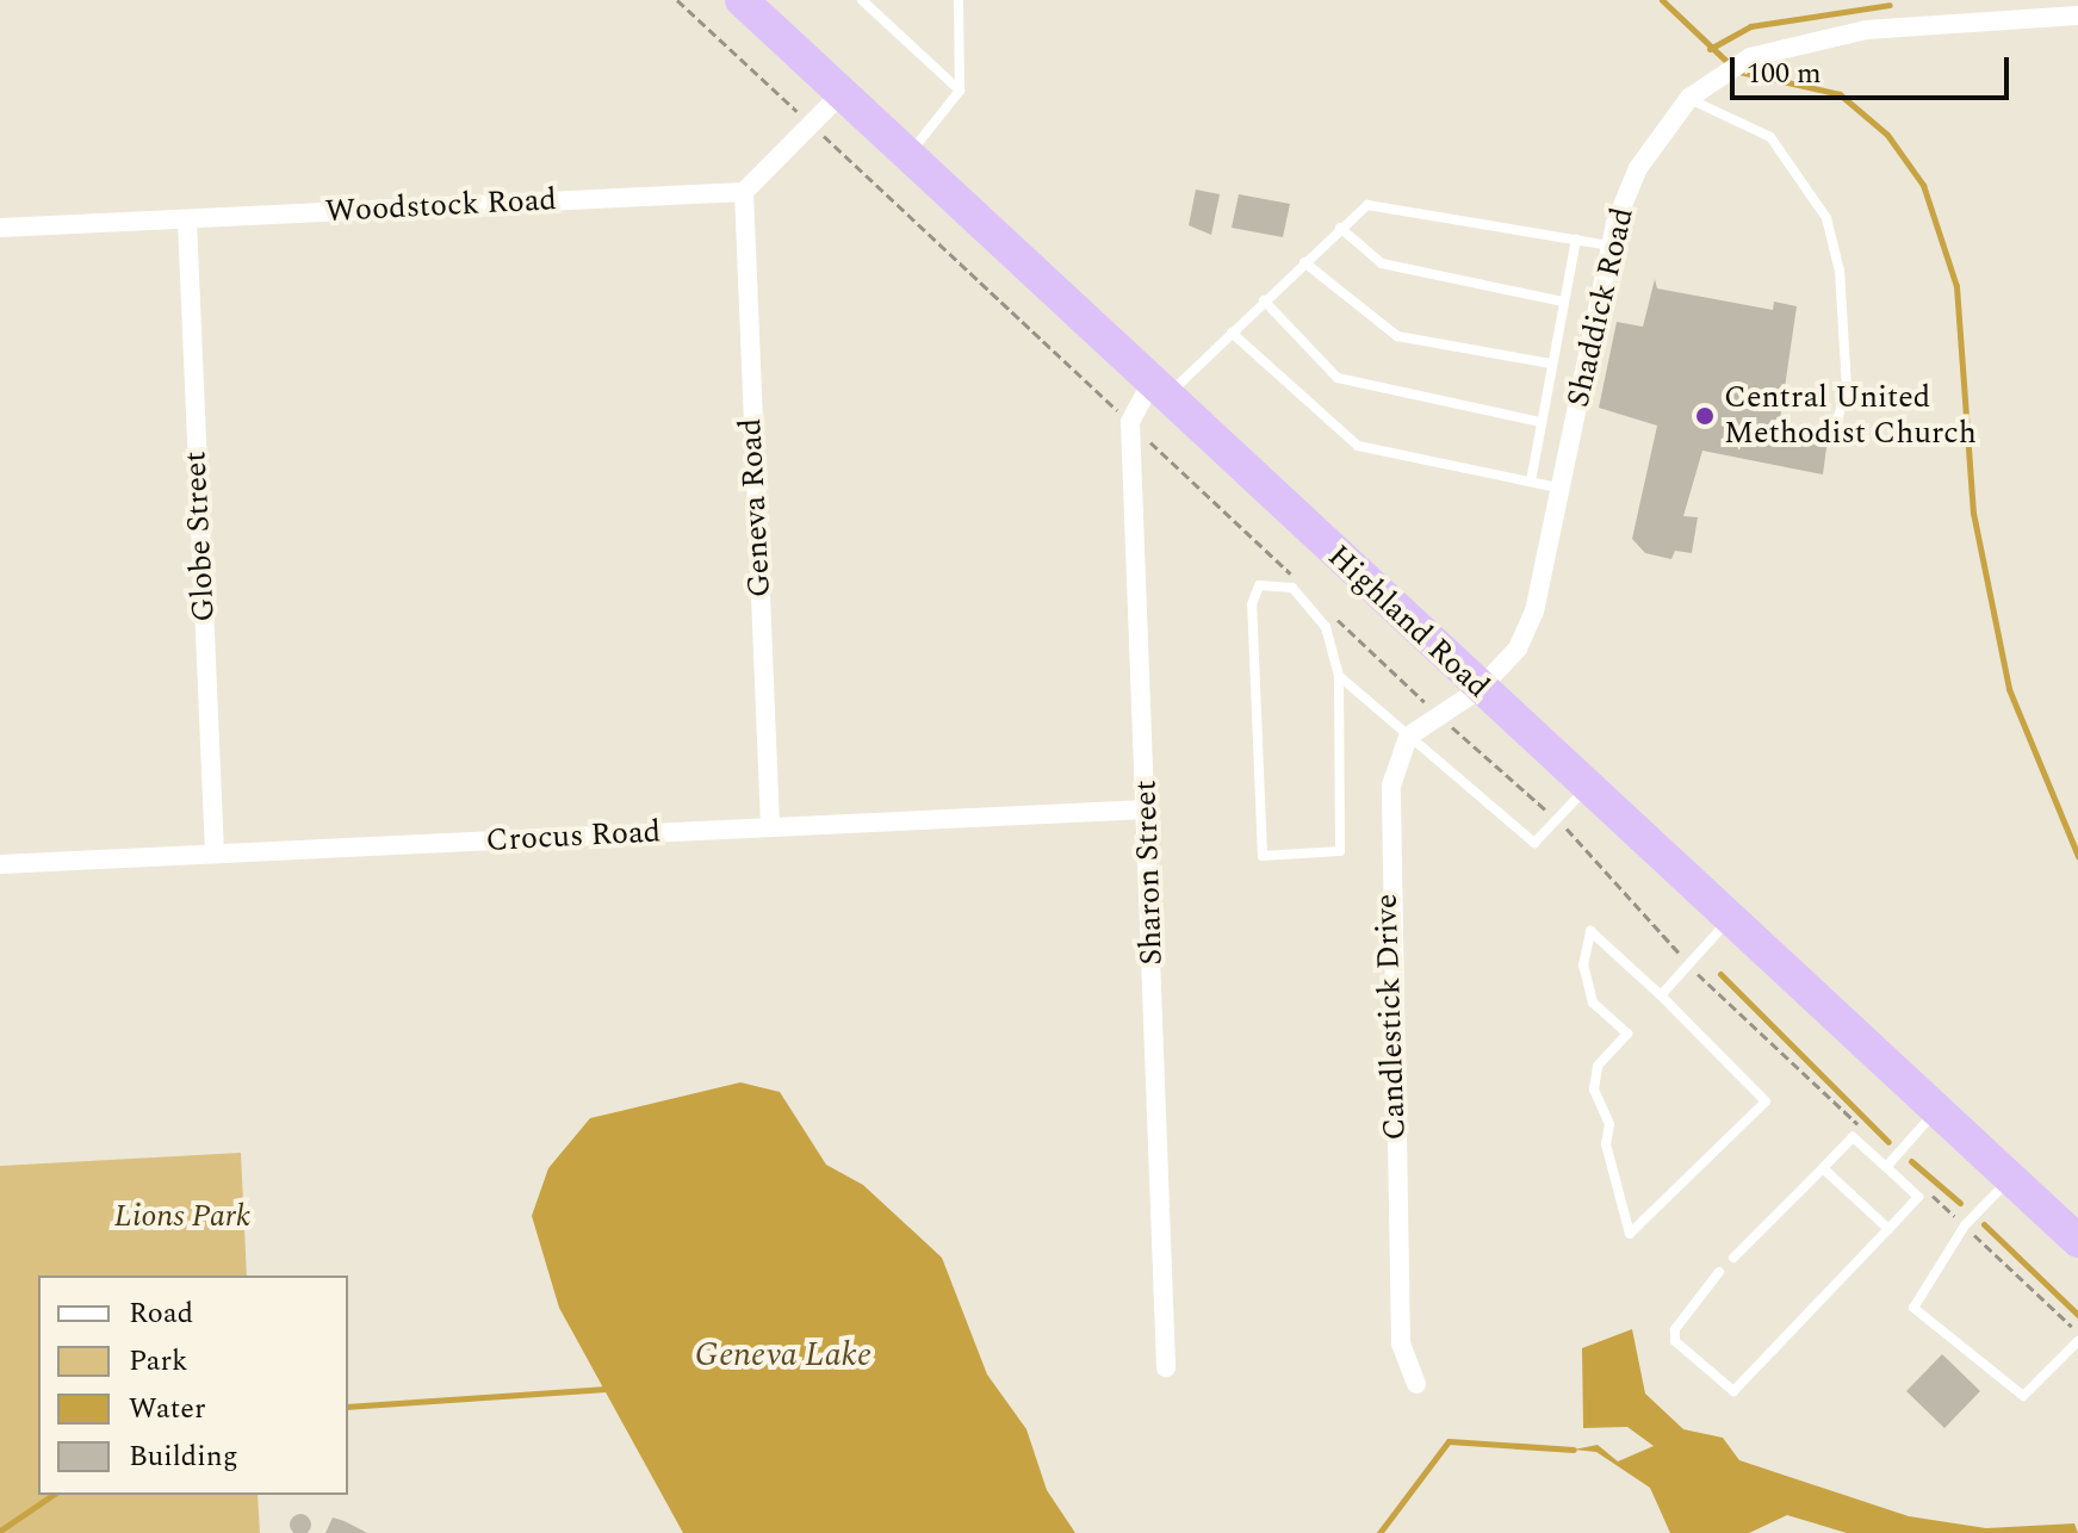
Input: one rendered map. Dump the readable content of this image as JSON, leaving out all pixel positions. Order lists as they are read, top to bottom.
{
  "streets": {
    "highway": ["Highland Road"],
    "street": [
      "Woodstock Road",
      "Shaddick Road",
      "Geneva Road",
      "Globe Street",
      "Crocus Road",
      "Sharon Street",
      "Candlestick Drive"
    ]
  },
  "crossings": [
    ["Woodstock Road", "Geneva Road"],
    ["Woodstock Road", "Globe Street"],
    ["Shaddick Road", "Highland Road"],
    ["Geneva Road", "Crocus Road"],
    ["Globe Street", "Crocus Road"],
    ["Crocus Road", "Sharon Street"]
  ],
  "water": ["Geneva Lake"],
  "parks": ["Lions Park"],
  "places": ["Central United Methodist Church"],
  "legend": [
    "Road",
    "Park",
    "Water",
    "Building"
  ],
  "scale_bar": "100 m"
}
